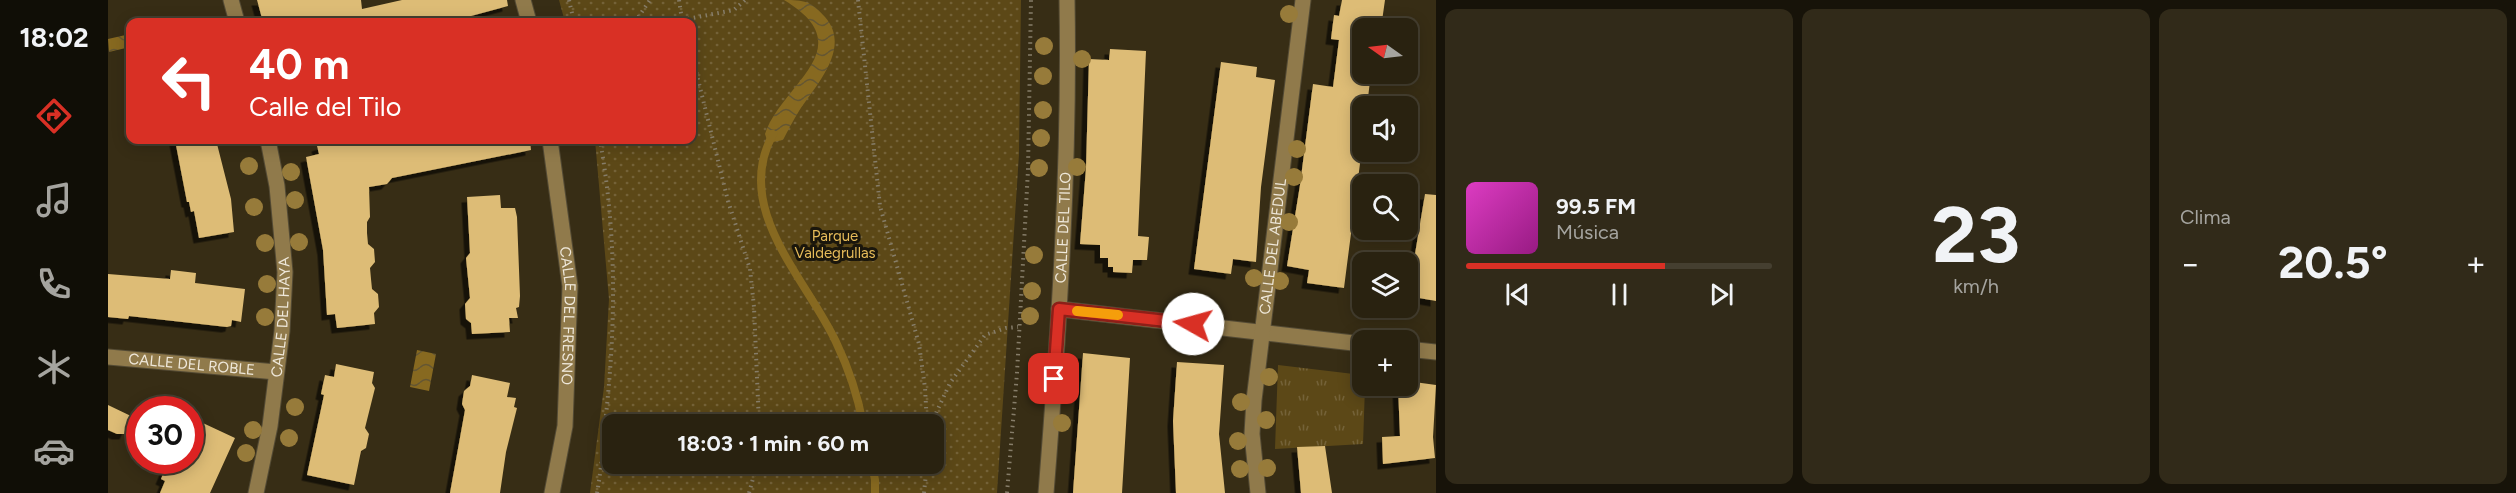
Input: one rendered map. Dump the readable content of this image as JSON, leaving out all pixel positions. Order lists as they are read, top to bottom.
{
  "streets": {
    "street": [
      "CALLE DEL TILO",
      "CALLE DEL ABEDUL",
      "CALLE DEL HAYA",
      "CALLE DEL FRESNO",
      "CALLE DEL ROBLE"
    ]
  },
  "crossings": [
    ["CALLE DEL HAYA", "CALLE DEL ROBLE"]
  ],
  "parks": ["Parque Valdegrullas"],
  "north": "left",
  "page": {
    "tabs": "18:02",
    "tile": [
      ["23", "km/h"],
      "Clima"
    ],
    "map_buttons": "+",
    "turn": ["40 m", "Calle del Tilo"],
    "song": ["99.5 FM", "Música"],
    "heat": ["−", "20.5°", "+"],
    "limit": "30",
    "trip": "18:03 · 1 min · 60 m"
  }
}
